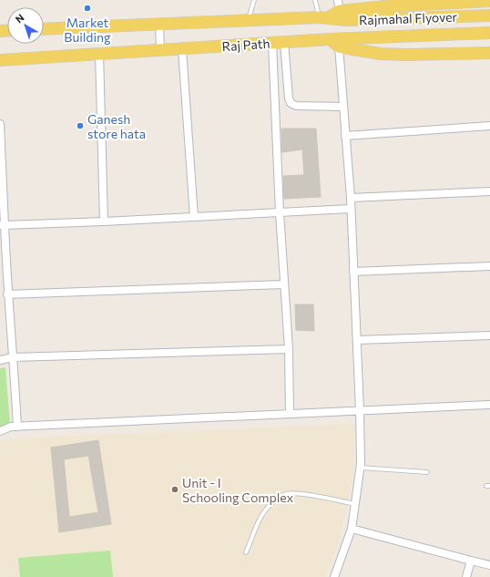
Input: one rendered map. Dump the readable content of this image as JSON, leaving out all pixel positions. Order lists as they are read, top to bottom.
{
  "streets": {
    "main road": ["Rajmahal Flyover", "Raj Path"]
  },
  "crossings": [
    ["Rajmahal Flyover", "Raj Path"]
  ],
  "places": ["Market Building", "Ganesh store hata", "Unit - I Schooling Complex"],
  "north": "top left"
}
